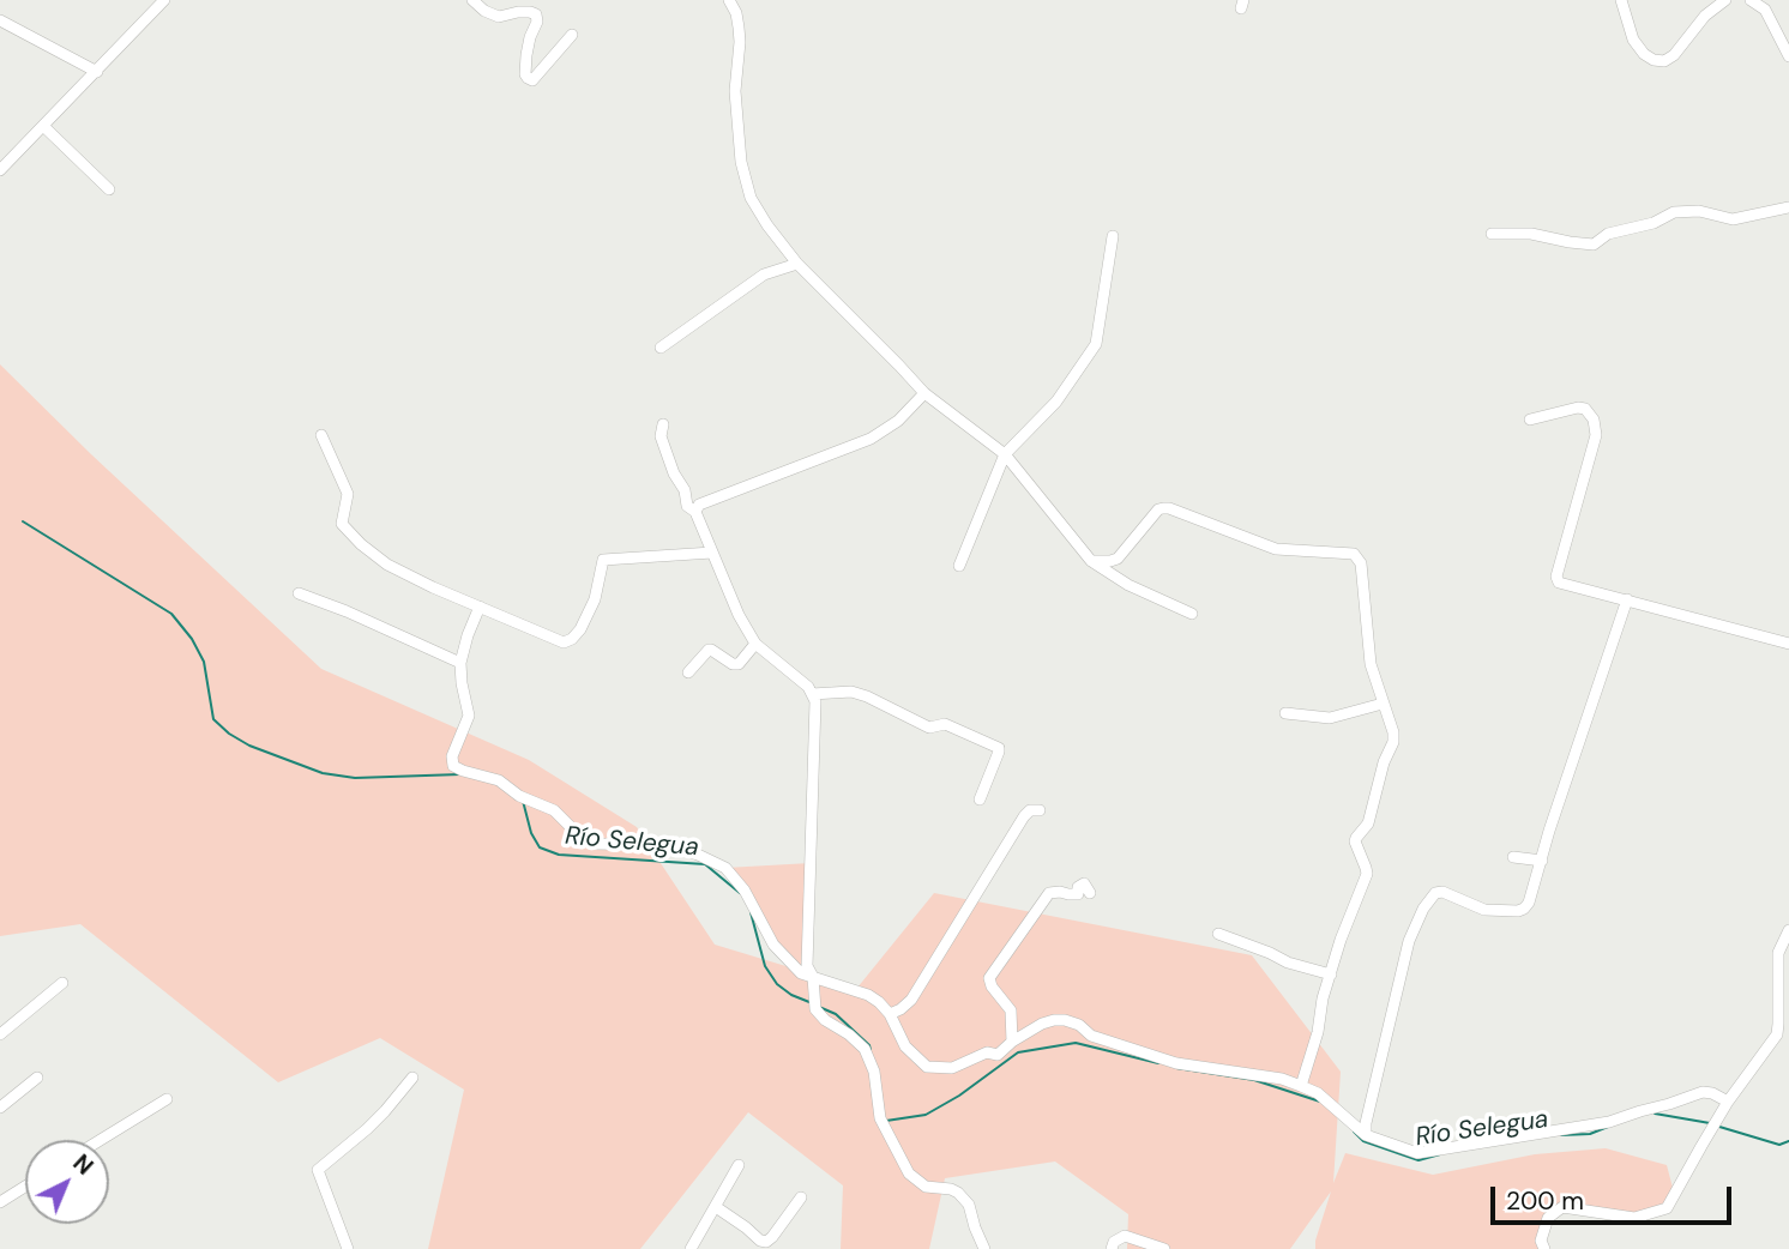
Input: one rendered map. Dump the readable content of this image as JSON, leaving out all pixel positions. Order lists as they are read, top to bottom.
{
  "water": ["Río Selegua"],
  "scale_bar": "200 m",
  "north": "top right"
}
